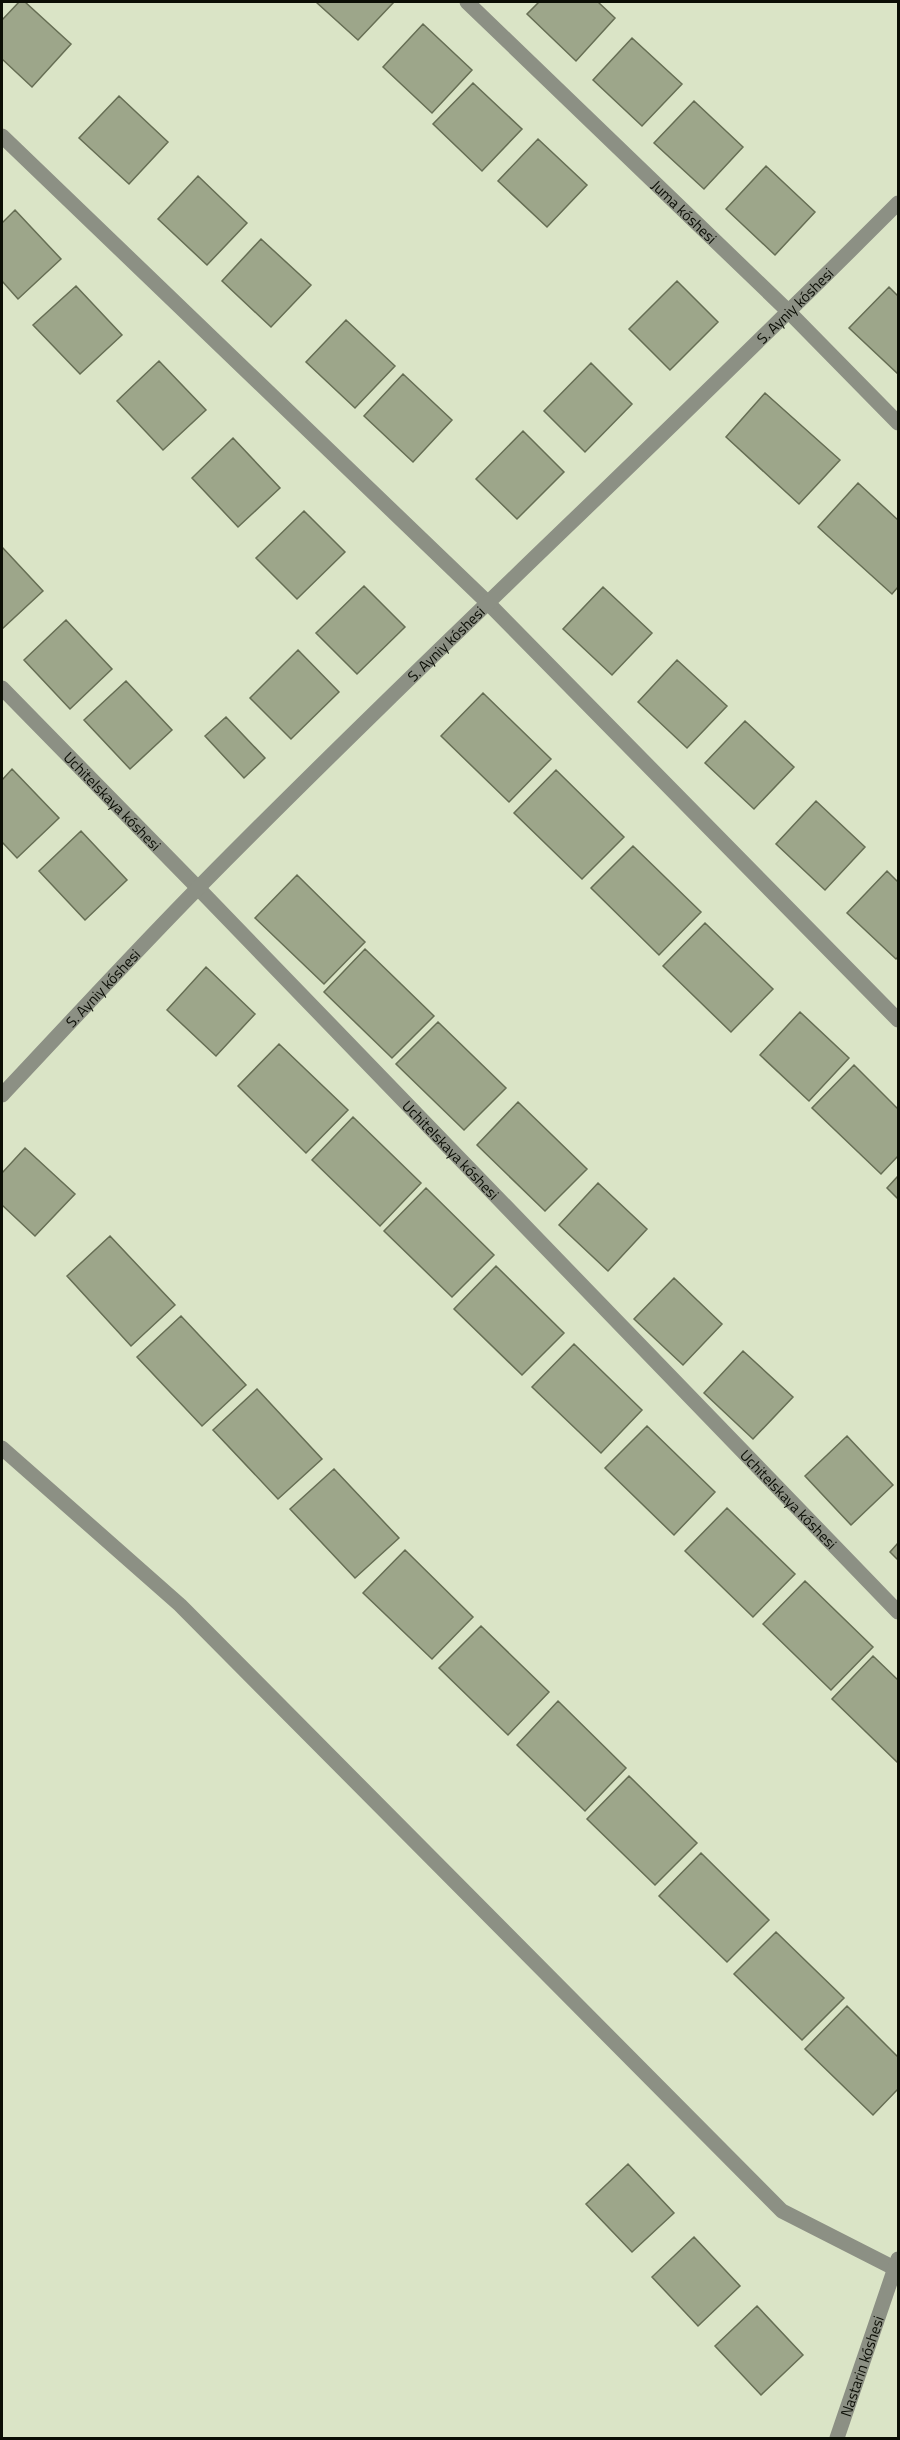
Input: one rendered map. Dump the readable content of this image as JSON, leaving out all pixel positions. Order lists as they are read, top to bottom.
{
  "streets": {
    "street": [
      "Juma kóshesi",
      "S. Ayniy kóshesi",
      "Uchitelskaya kóshesi",
      "Nastarin kóshesi"
    ]
  },
  "crossings": [
    ["Juma kóshesi", "S. Ayniy kóshesi"],
    ["S. Ayniy kóshesi", "Uchitelskaya kóshesi"]
  ]
}
